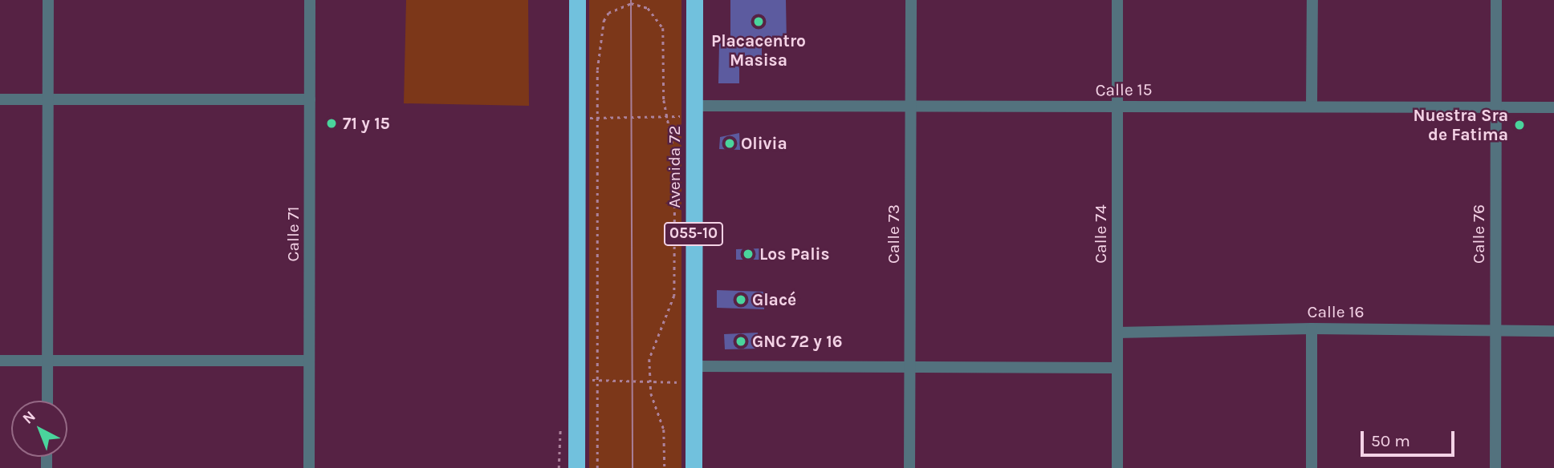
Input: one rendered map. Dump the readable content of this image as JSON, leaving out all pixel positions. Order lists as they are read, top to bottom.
{
  "streets": {
    "highway": ["Avenida 72", "055-10"],
    "street": [
      "Calle 15",
      "Calle 71",
      "Calle 73",
      "Calle 74",
      "Calle 76",
      "Calle 16"
    ]
  },
  "crossings": [
    ["Calle 15", "Avenida 72"],
    ["Calle 15", "Calle 73"],
    ["Calle 15", "Calle 74"],
    ["Calle 15", "Calle 76"],
    ["Calle 74", "Calle 16"],
    ["Calle 76", "Calle 16"]
  ],
  "places": [
    "Placacentro Masisa",
    "71 y 15",
    "Nuestra Sra de Fatima",
    "Olivia",
    "Los Palis",
    "Glacé",
    "GNC 72 y 16"
  ],
  "scale_bar": "50 m",
  "north": "top left"
}
